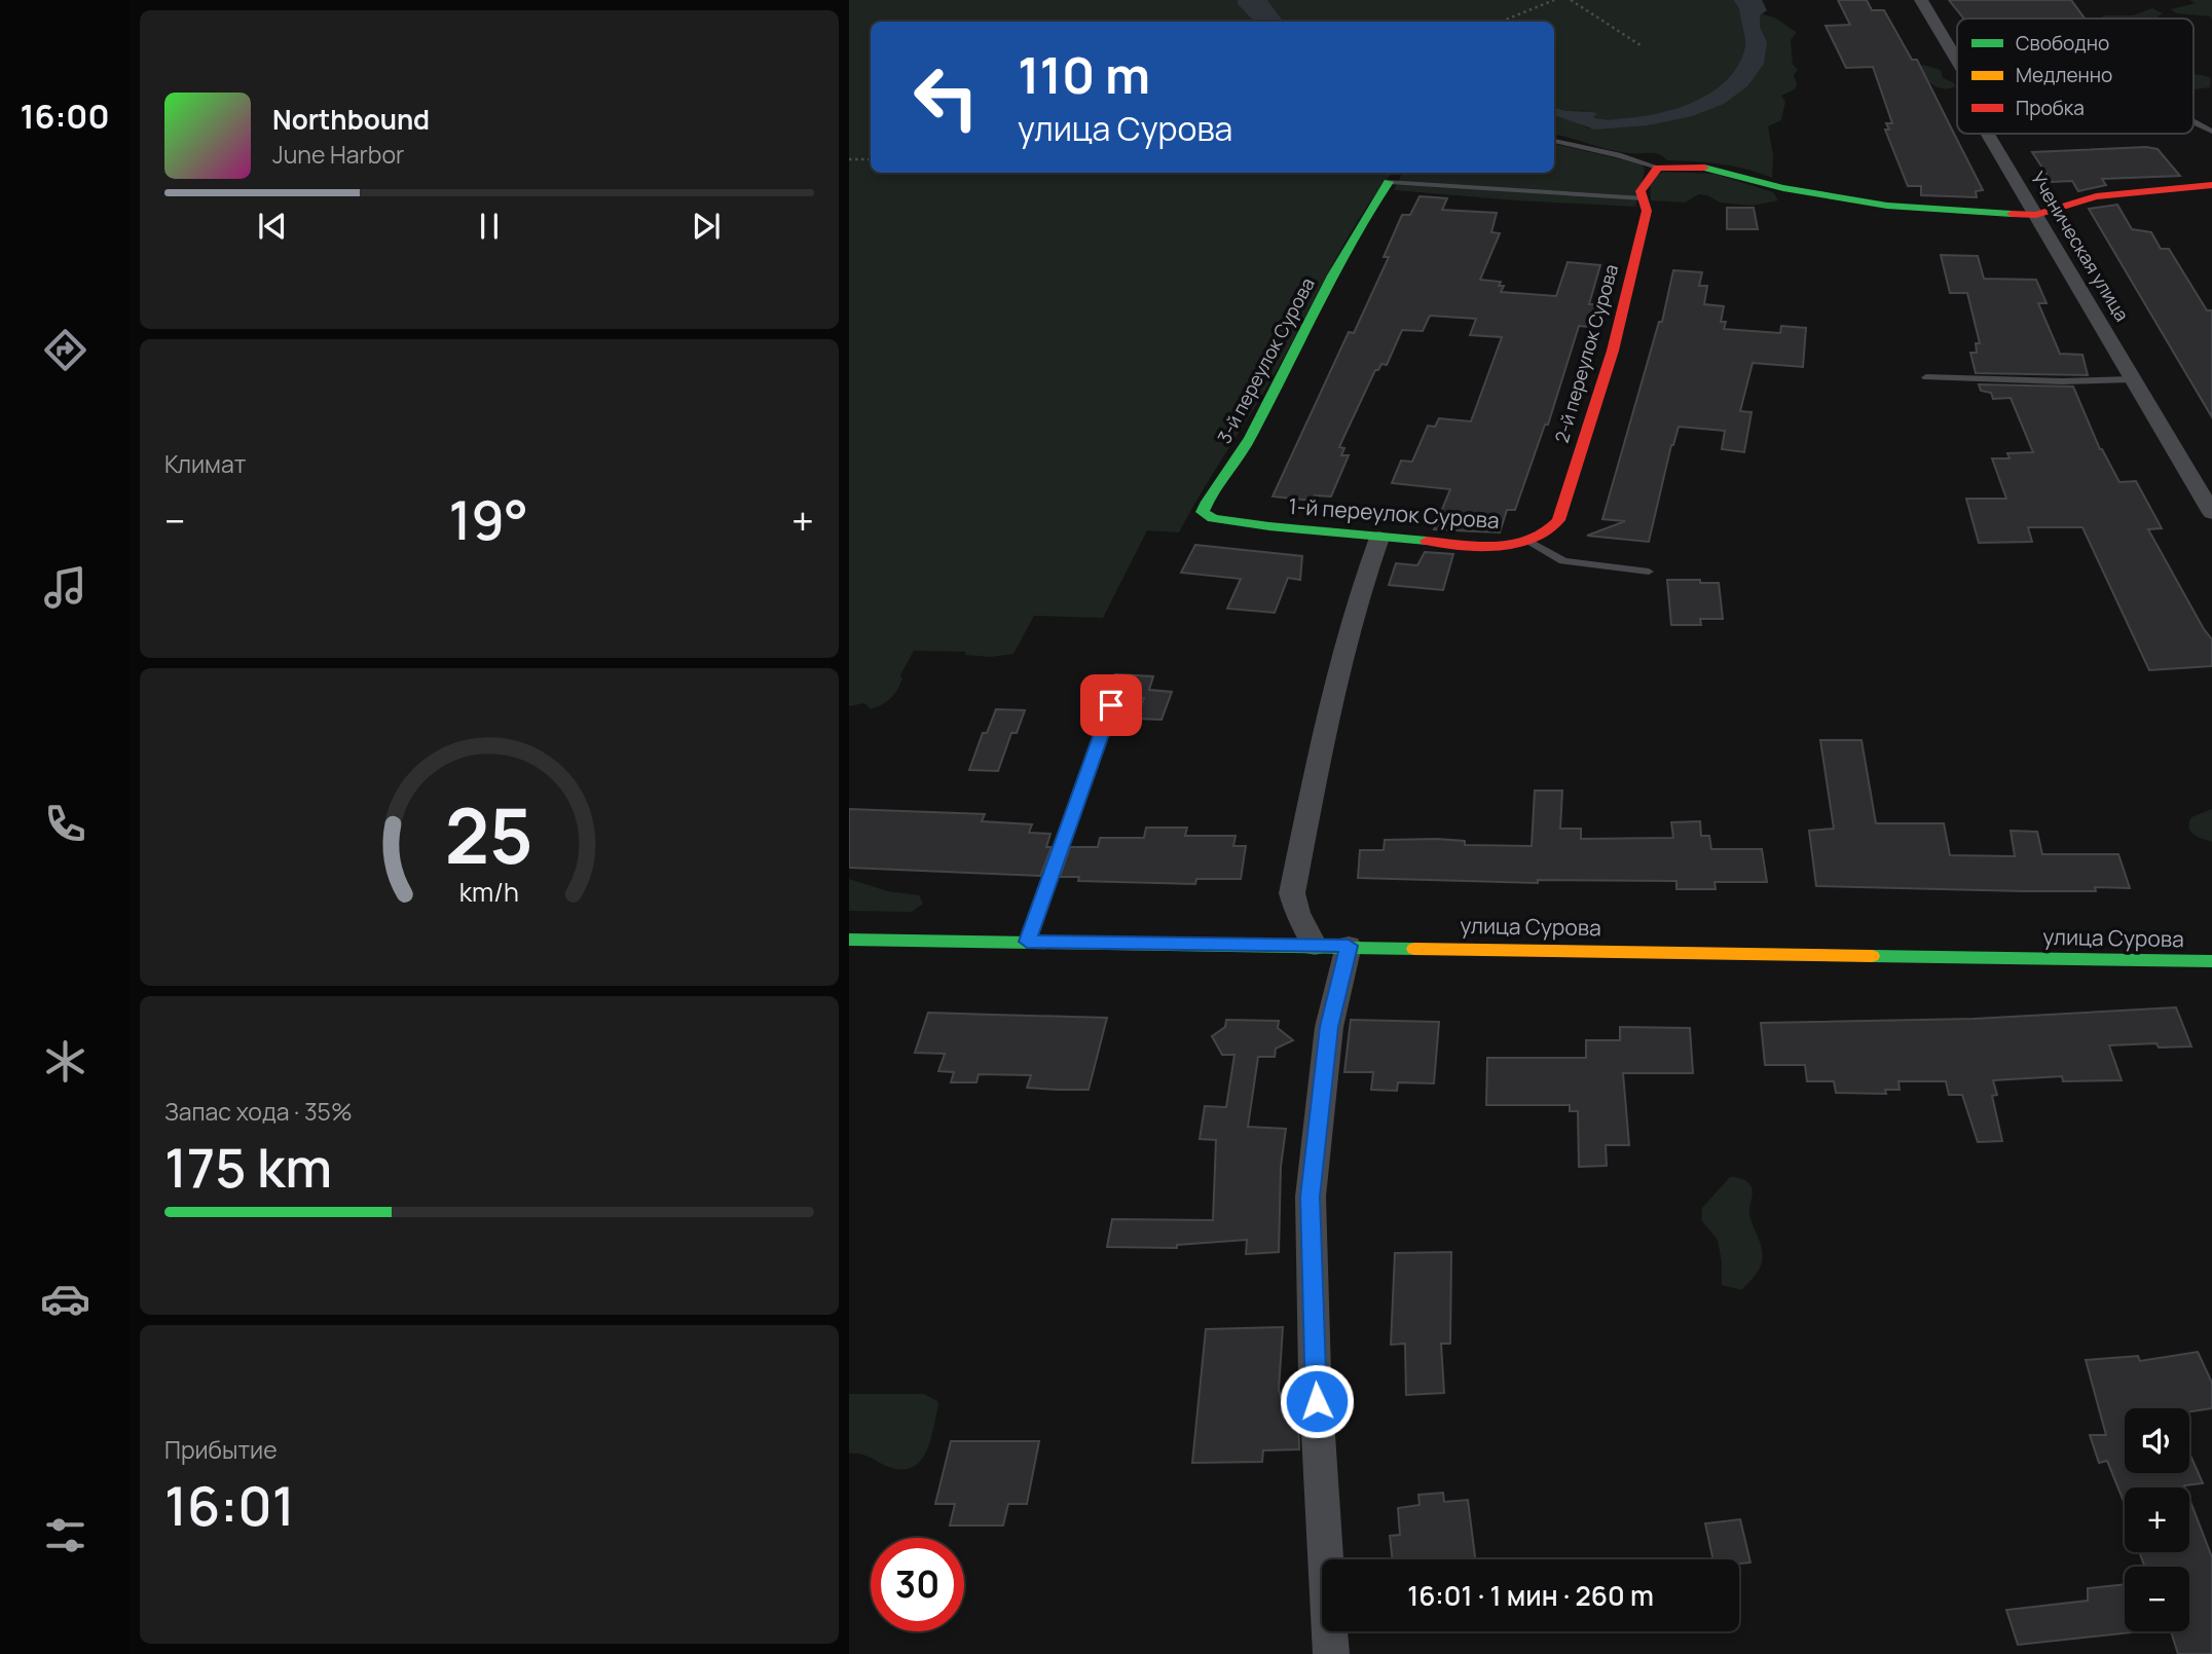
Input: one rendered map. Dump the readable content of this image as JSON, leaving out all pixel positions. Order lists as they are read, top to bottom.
{
  "streets": {
    "street": [
      "Ученическая улица",
      "2-й переулок Сурова",
      "3-й переулок Сурова",
      "1-й переулок Сурова",
      "улица Сурова"
    ]
  },
  "crossings": [
    ["2-й переулок Сурова", "1-й переулок Сурова"],
    ["3-й переулок Сурова", "1-й переулок Сурова"]
  ],
  "legend": ["Свободно", "Медленно", "Пробка"],
  "page": {
    "tabs": "16:00",
    "turn": ["110 m", "улица Сурова"],
    "song": ["Northbound", "June Harbor"],
    "tile": [
      "Климат",
      ["Запас хода · 35%", "175 km"],
      ["Прибытие", "16:01"]
    ],
    "heat": ["−", "19°", "+"],
    "map_buttons": ["+", "−"],
    "limit": "30",
    "trip": "16:01 · 1 мин · 260 m",
    "gauge": ["25", "km/h"]
  }
}
